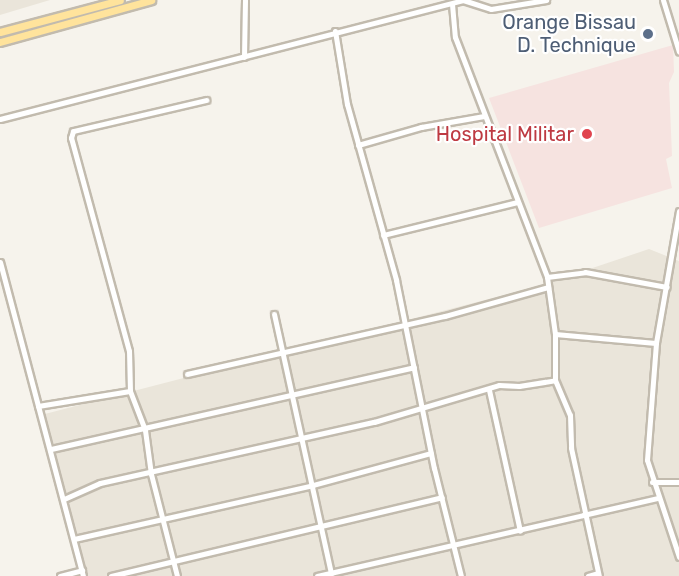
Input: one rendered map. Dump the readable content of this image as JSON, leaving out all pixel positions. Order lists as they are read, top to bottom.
{
  "places": ["Orange Bissau D. Technique", "Hospital Militar"]
}
